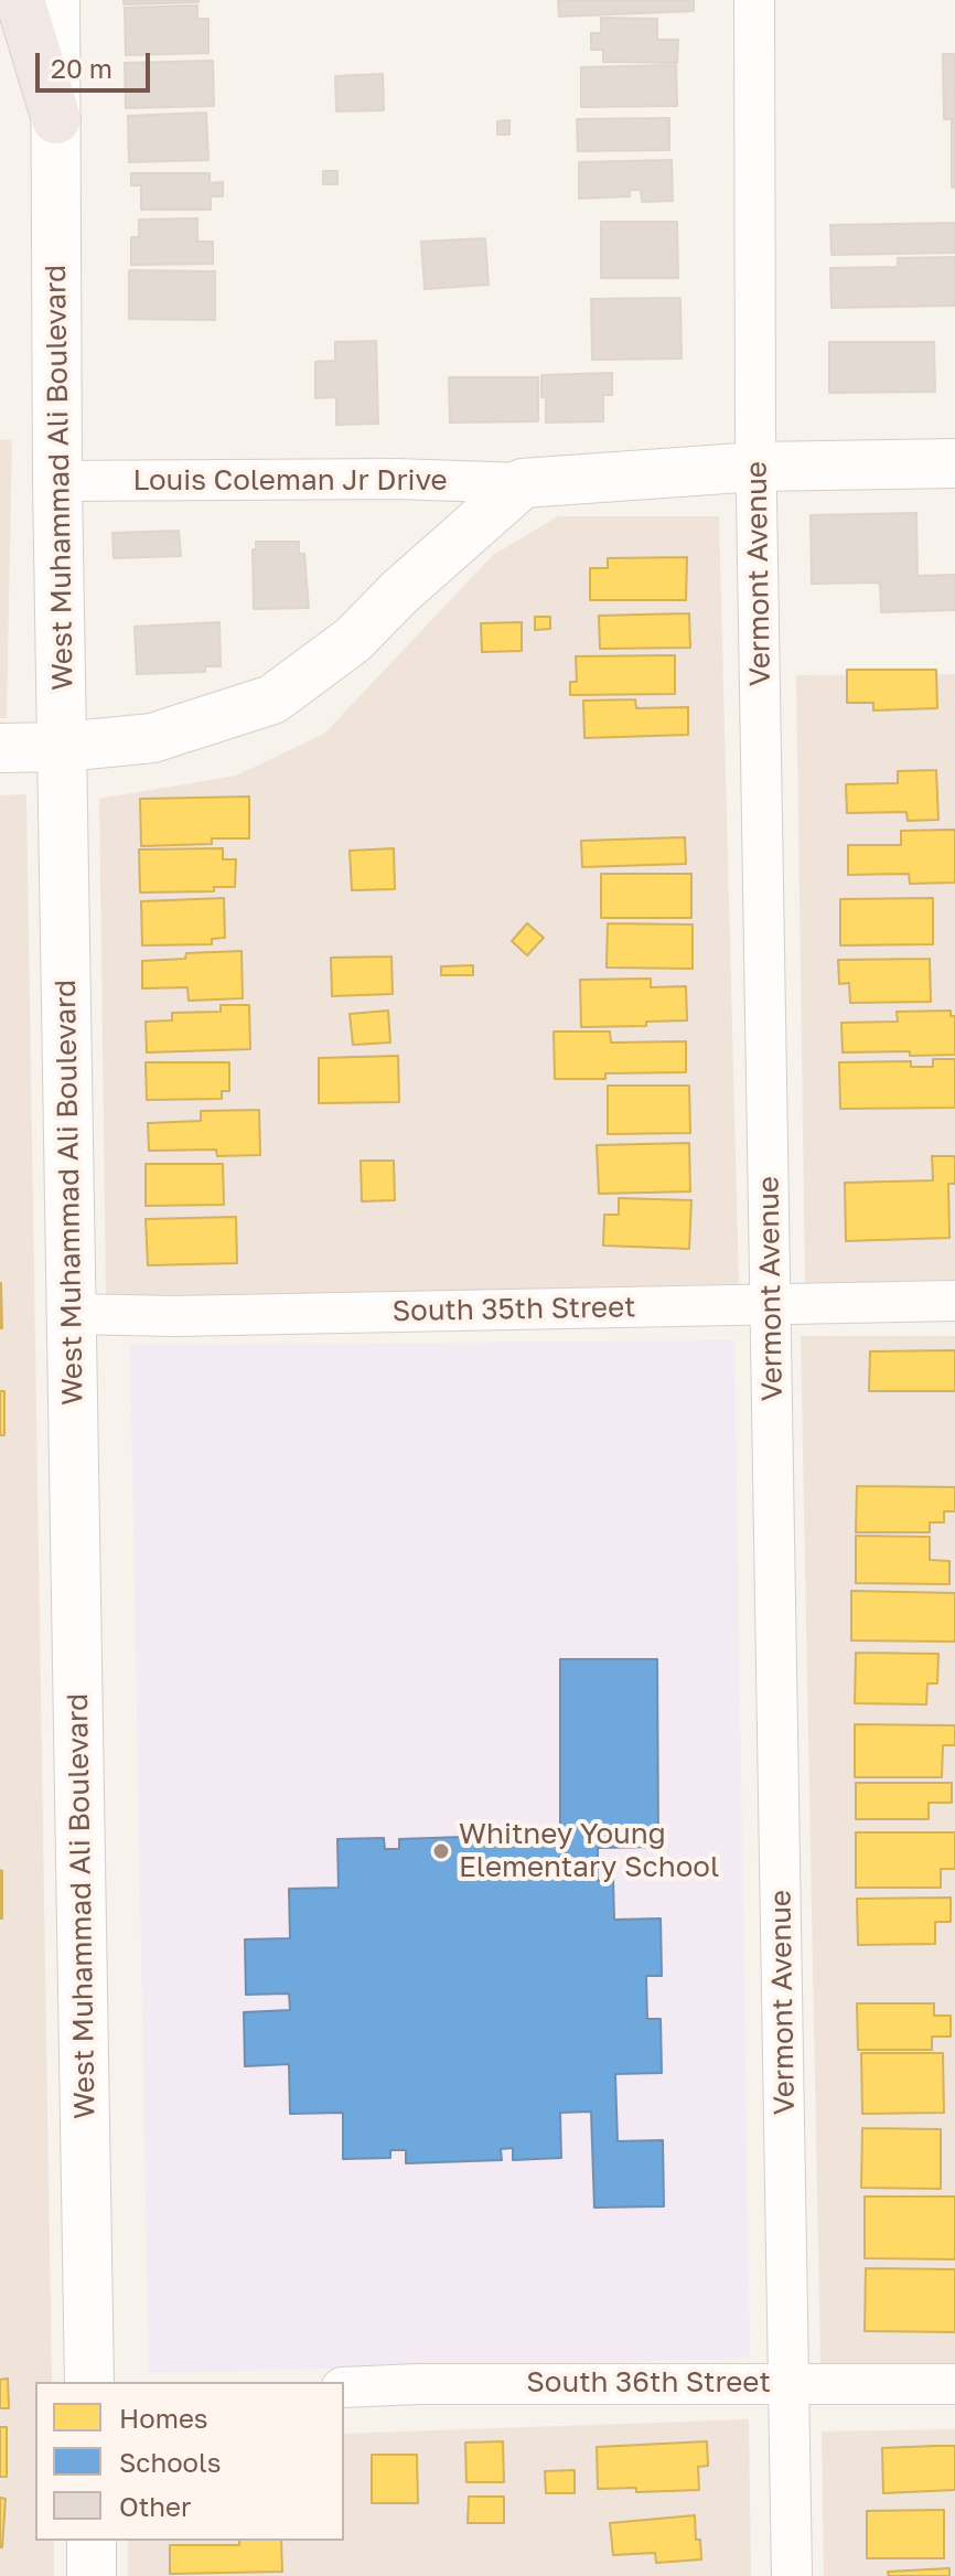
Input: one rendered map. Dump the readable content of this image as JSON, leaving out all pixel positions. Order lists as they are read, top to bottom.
{
  "streets": {
    "street": [
      "West Muhammad Ali Boulevard",
      "Louis Coleman Jr Drive",
      "Vermont Avenue",
      "South 35th Street",
      "South 36th Street"
    ]
  },
  "crossings": [
    ["West Muhammad Ali Boulevard", "Louis Coleman Jr Drive"],
    ["West Muhammad Ali Boulevard", "South 35th Street"],
    ["Louis Coleman Jr Drive", "Vermont Avenue"],
    ["Vermont Avenue", "South 35th Street"],
    ["Vermont Avenue", "South 36th Street"]
  ],
  "places": ["Whitney Young Elementary School"],
  "legend": ["Homes", "Schools", "Other"],
  "scale_bar": "20 m"
}
